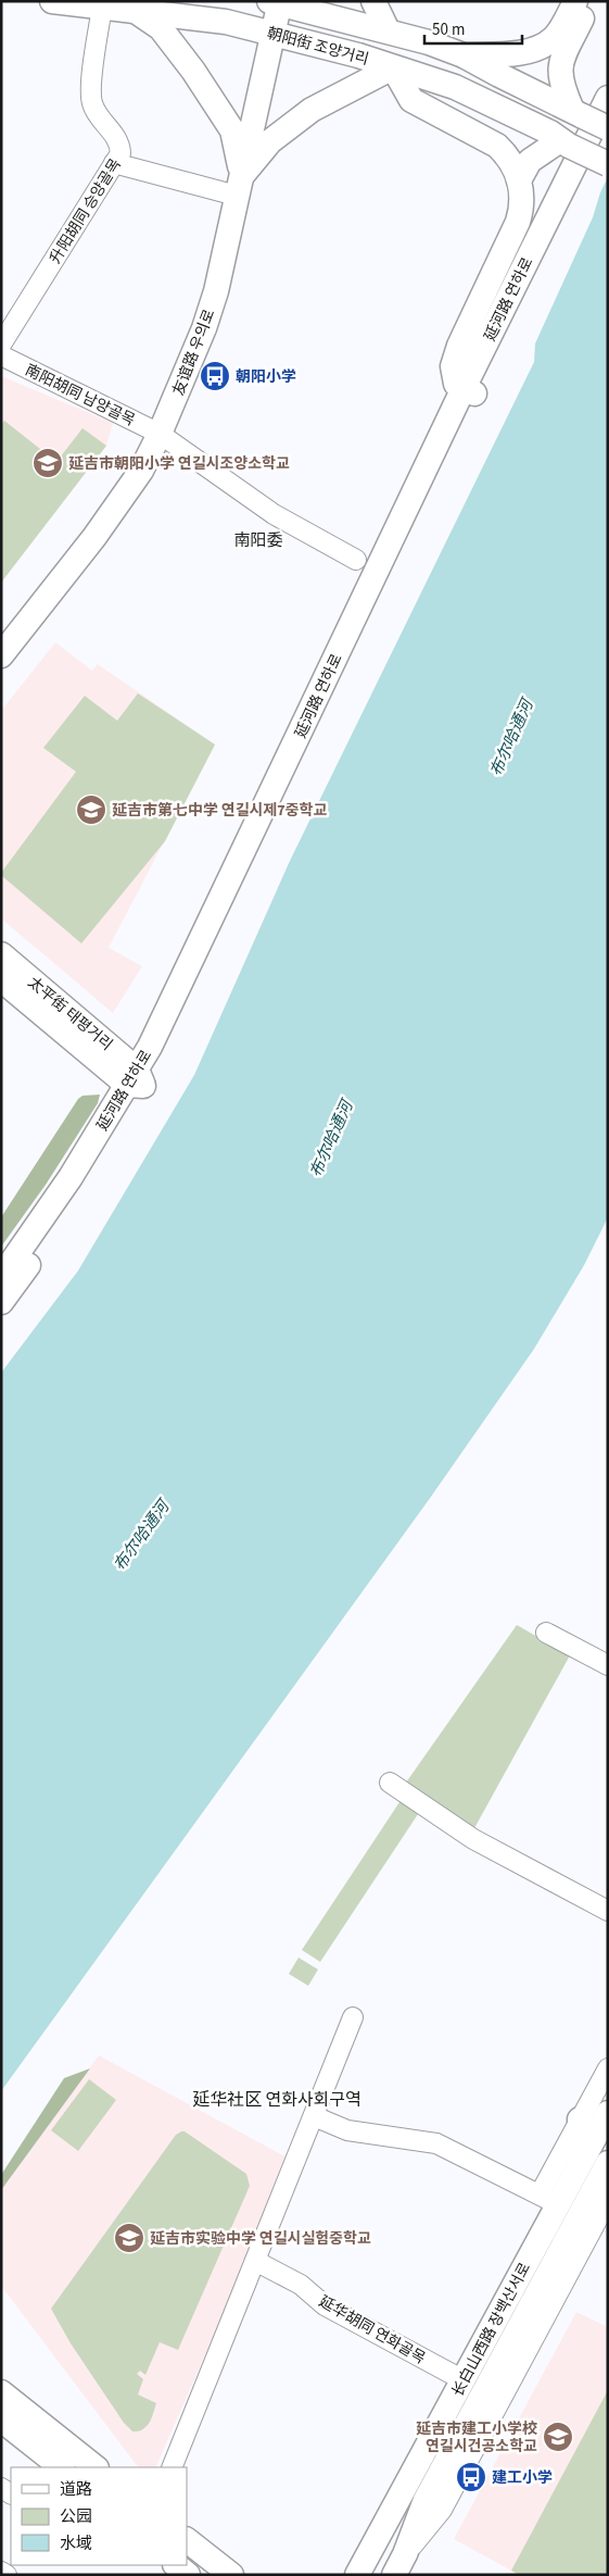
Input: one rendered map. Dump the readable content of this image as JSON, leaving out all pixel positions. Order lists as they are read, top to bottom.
{
  "streets": {
    "main road": [
      "朝阳街 조양거리",
      "延河路 연하로",
      "友谊路 우의로",
      "太平街 태평거리",
      "长白山西路 장백산서로"
    ],
    "street": ["升阳胡同 승양골목", "南阳胡同 남양골목", "延华胡同 연화골목"]
  },
  "crossings": [
    ["朝阳街 조양거리", "升阳胡同 승양골목"],
    ["朝阳街 조양거리", "延河路 연하로"],
    ["朝阳街 조양거리", "友谊路 우의로"],
    ["延河路 연하로", "太平街 태평거리"],
    ["友谊路 우의로", "南阳胡同 남양골목"],
    ["延华胡同 연화골목", "长白山西路 장백산서로"]
  ],
  "districts": ["南阳委", "延华社区 연화사회구역"],
  "water": ["布尔哈通河"],
  "places": {
    "bus stop": ["朝阳小学", "建工小学"],
    "school or university": [
      "延吉市朝阳小学 연길시조양소학교",
      "延吉市第七中学 연길시제7중학교",
      "延吉市实验中学 연길시실험중학교",
      "延吉市建工小学校 연길시건공소학교"
    ]
  },
  "legend": ["道路", "公园", "水域"],
  "scale_bar": "50 m"
}
